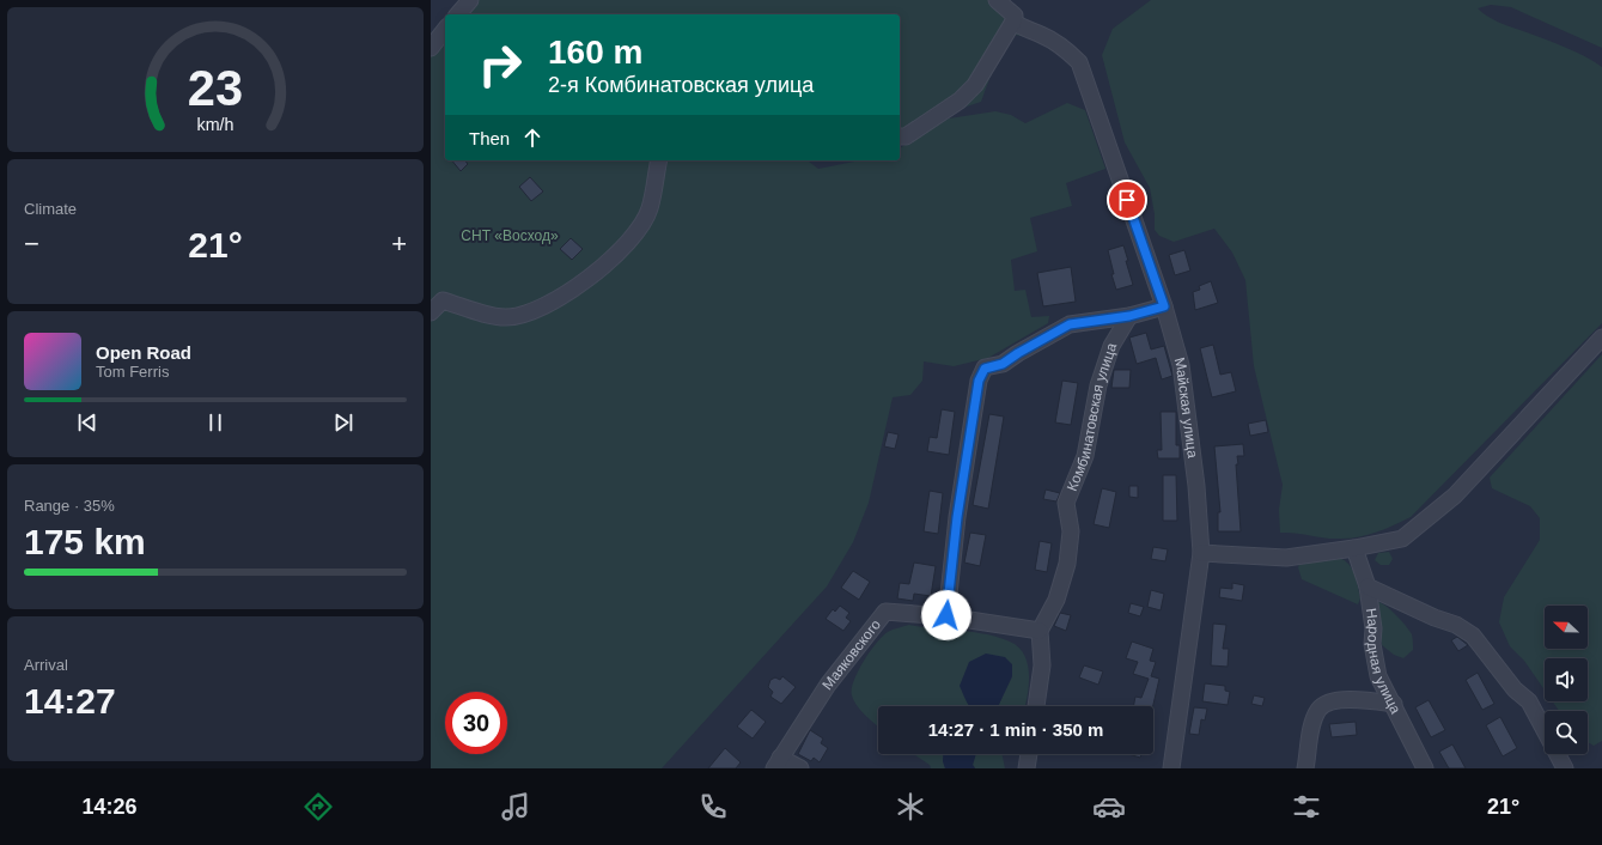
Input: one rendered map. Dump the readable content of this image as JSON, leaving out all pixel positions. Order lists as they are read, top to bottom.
{
  "streets": {
    "street": [
      "Майская улица",
      "Комбинатовская улица",
      "Маяковского",
      "Народная улица"
    ]
  },
  "crossings": [
    ["Комбинатовская улица", "Маяковского"]
  ],
  "parks": ["СНТ «Восход»"],
  "north": "left",
  "page": {
    "turn": ["160 m", "2-я Комбинатовская улица"],
    "then": "Then",
    "tile": [
      "Climate",
      ["Range · 35%", "175 km"],
      ["Arrival", "14:27"]
    ],
    "heat": ["−", "21°", "+"],
    "song": ["Open Road", "Tom Ferris"],
    "limit": "30",
    "trip": "14:27 · 1 min · 350 m",
    "tabs": ["14:26", "21°"],
    "gauge": ["23", "km/h"]
  }
}
